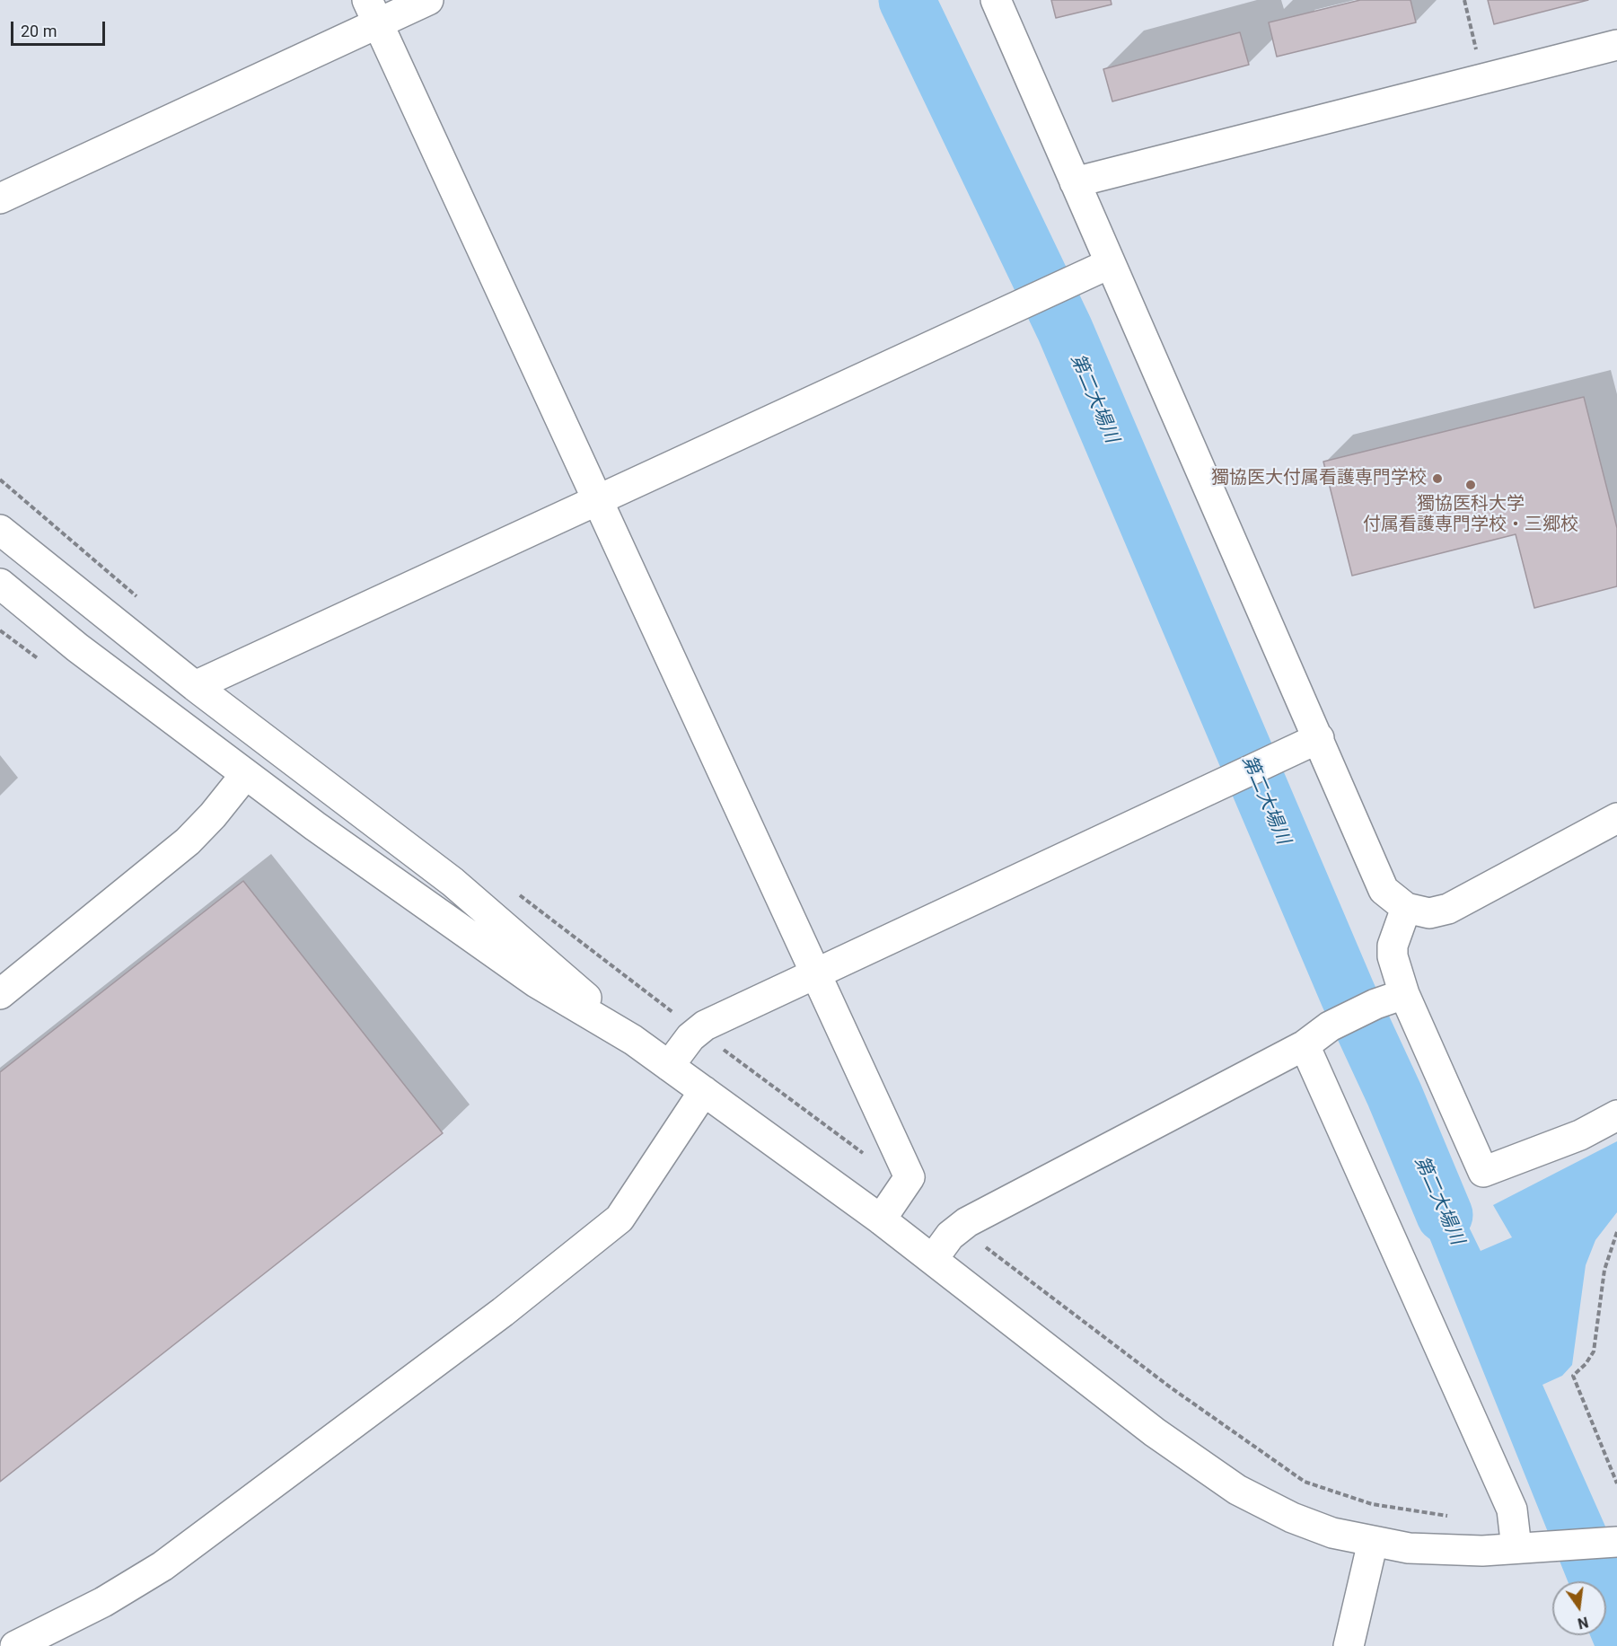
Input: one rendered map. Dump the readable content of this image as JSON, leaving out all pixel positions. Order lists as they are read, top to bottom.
{
  "water": ["第二大場川"],
  "places": ["獨協医大付属看護専門学校", "獨協医科大学 付属看護専門学校・三郷校"],
  "scale_bar": "20 m",
  "north": "bottom"
}
